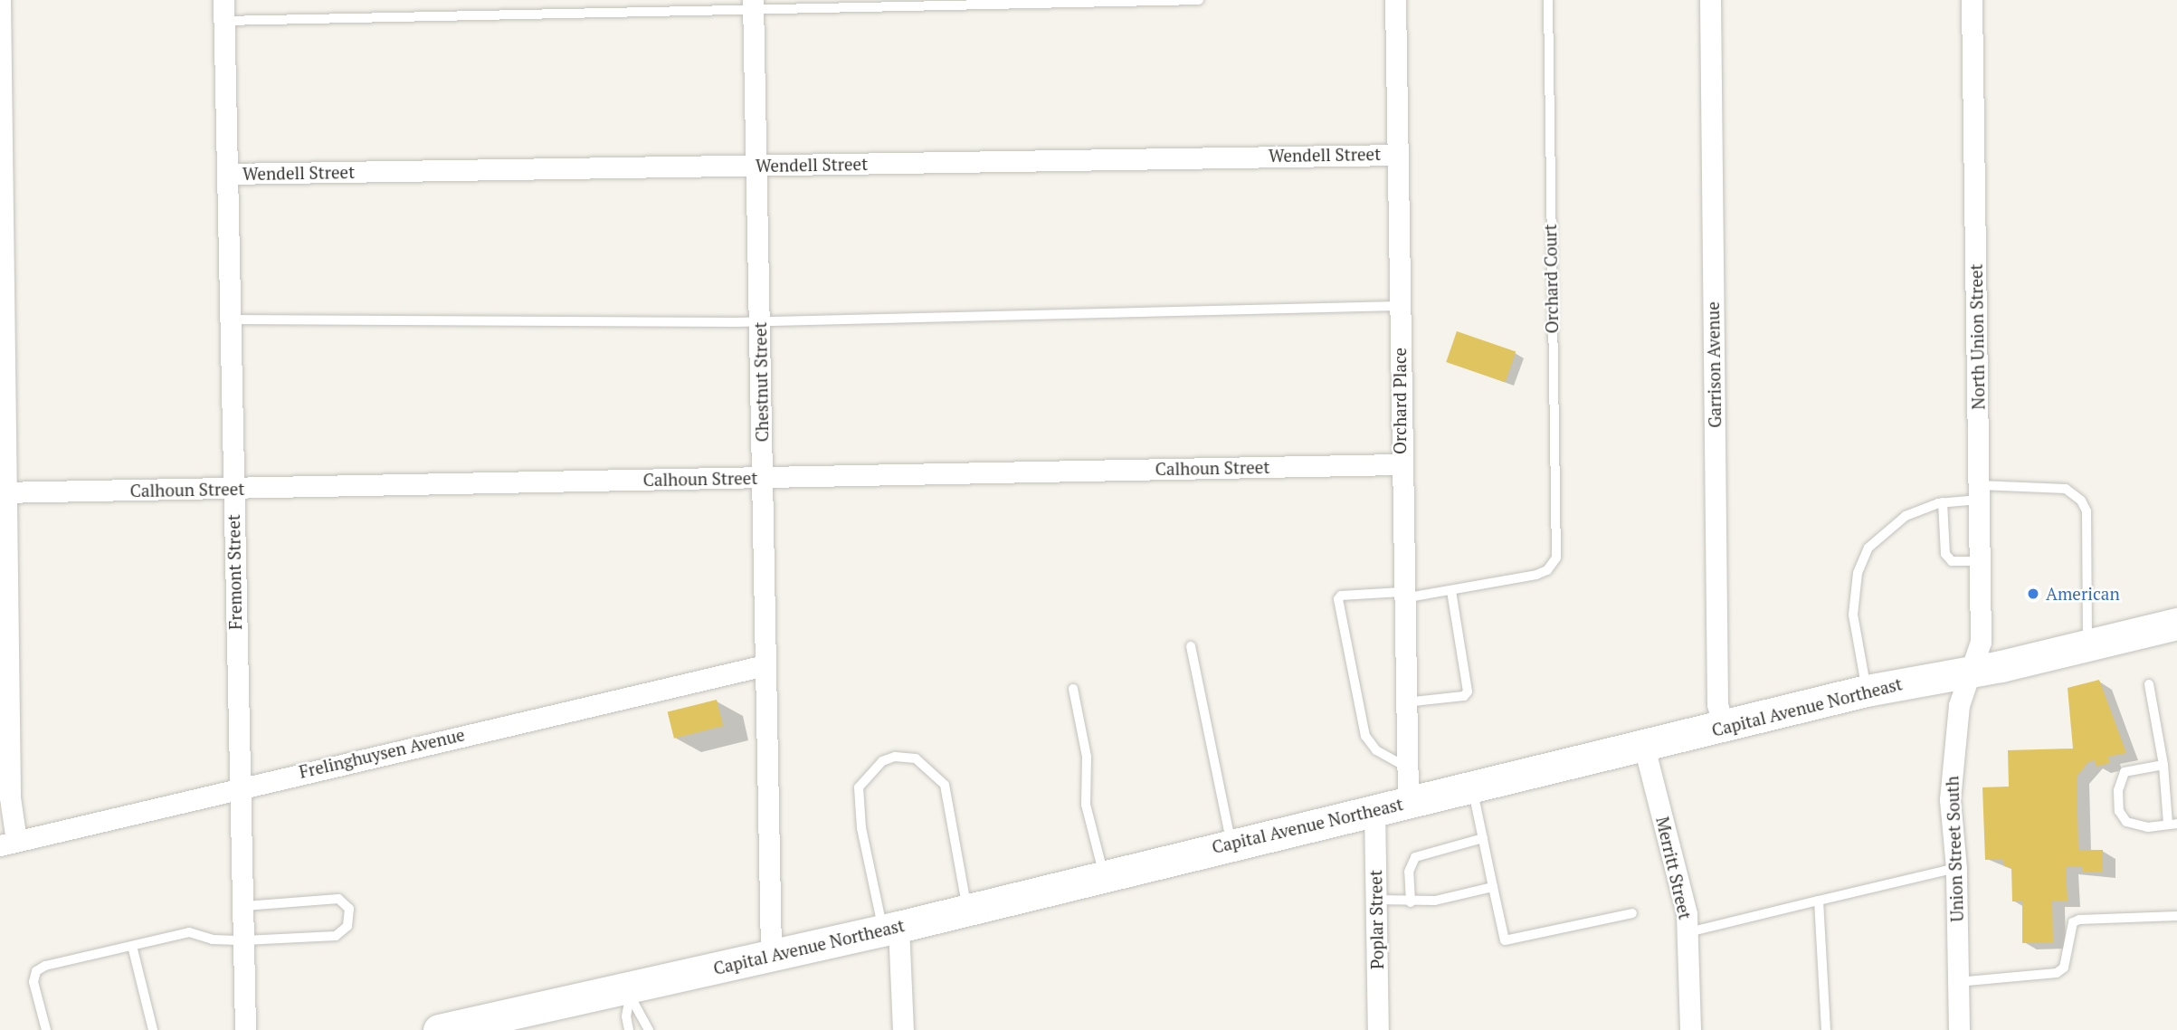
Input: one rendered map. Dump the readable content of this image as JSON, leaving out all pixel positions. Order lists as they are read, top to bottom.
{
  "streets": {
    "main road": ["Capital Avenue Northeast"],
    "street": [
      "Wendell Street",
      "North Union Street",
      "Garrison Avenue",
      "Chestnut Street",
      "Orchard Place",
      "Calhoun Street",
      "Fremont Street",
      "Frelinghuysen Avenue",
      "Union Street South",
      "Merritt Street",
      "Poplar Street"
    ],
    "lane": ["Orchard Court"]
  },
  "crossings": [
    ["Wendell Street", "Chestnut Street"],
    ["Wendell Street", "Orchard Place"],
    ["Wendell Street", "Fremont Street"],
    ["North Union Street", "Capital Avenue Northeast"],
    ["North Union Street", "Union Street South"],
    ["Garrison Avenue", "Capital Avenue Northeast"],
    ["Chestnut Street", "Calhoun Street"],
    ["Chestnut Street", "Capital Avenue Northeast"],
    ["Chestnut Street", "Frelinghuysen Avenue"],
    ["Orchard Place", "Calhoun Street"],
    ["Orchard Place", "Capital Avenue Northeast"],
    ["Calhoun Street", "Fremont Street"],
    ["Fremont Street", "Frelinghuysen Avenue"],
    ["Capital Avenue Northeast", "Union Street South"],
    ["Capital Avenue Northeast", "Merritt Street"],
    ["Capital Avenue Northeast", "Poplar Street"]
  ],
  "places": ["American"]
}
